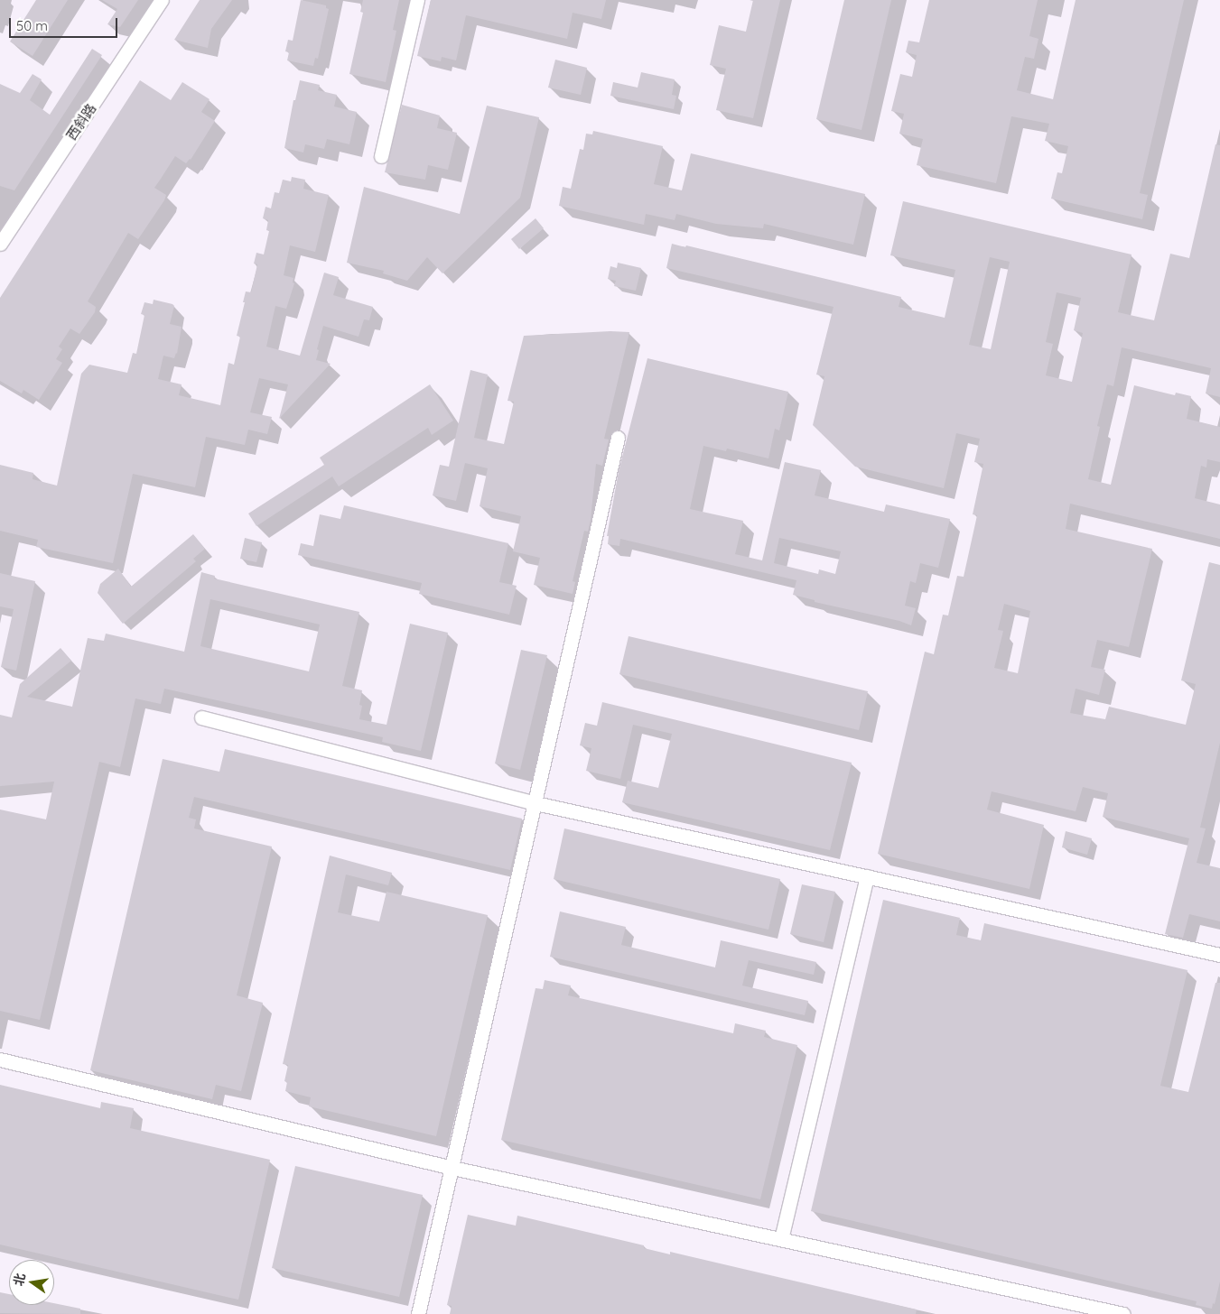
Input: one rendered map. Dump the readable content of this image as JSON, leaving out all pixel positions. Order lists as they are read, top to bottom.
{
  "streets": {
    "street": ["西斜路"]
  },
  "scale_bar": "50 m",
  "north": "left"
}
